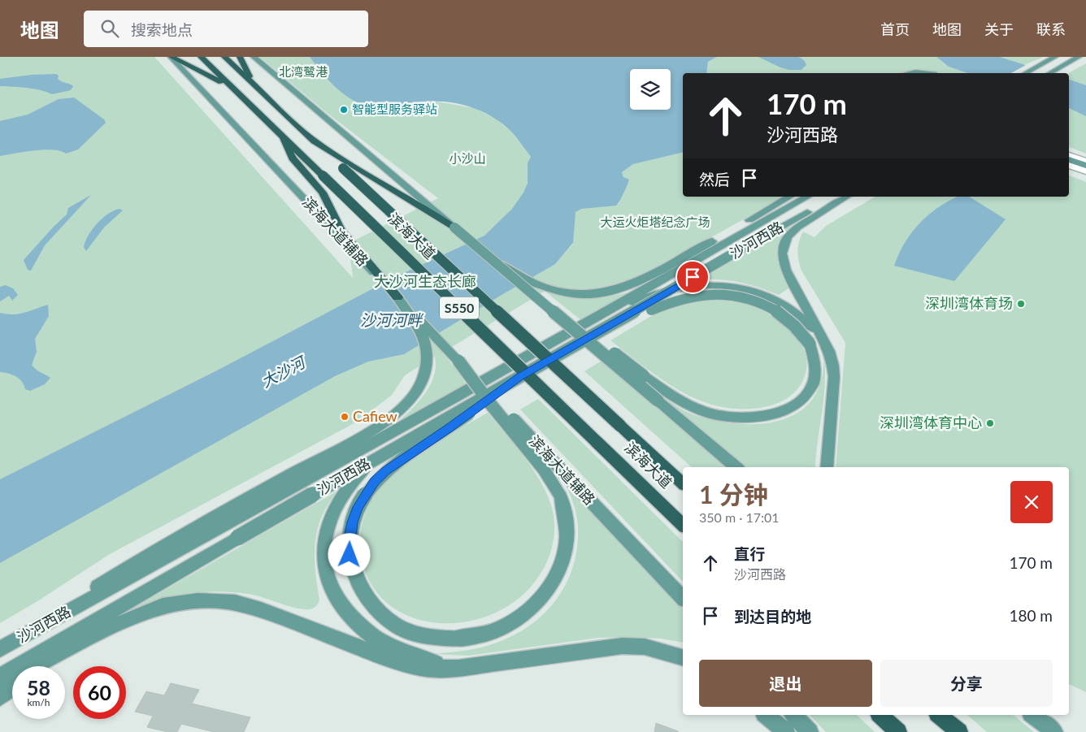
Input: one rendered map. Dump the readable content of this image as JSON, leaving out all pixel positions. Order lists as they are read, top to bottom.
{
  "streets": {
    "highway": ["滨海大道", "S550"],
    "main road": ["滨海大道辅路", "沙河西路"]
  },
  "water": ["沙河河畔", "大沙河"],
  "parks": [
    "北湾鹭港",
    "小沙山",
    "大运火炬塔纪念广场",
    "大沙河生态长廊"
  ],
  "places": [
    "智能型服务驿站",
    "深圳湾体育场",
    "Cafiew",
    "深圳湾体育中心"
  ],
  "page": {
    "header": "地图",
    "search": "搜索地点",
    "nav": [
      "首页",
      "地图",
      "关于",
      "联系"
    ],
    "turn": ["170 m", "沙河西路"],
    "then": "然后",
    "heading": ["1 分钟", "350 m · 17:01"],
    "list": [
      {
        "name": "直行",
        "note": "沙河西路",
        "value": "170 m"
      },
      {
        "name": "到达目的地",
        "value": "180 m"
      }
    ],
    "buttons": ["退出", "分享"],
    "speed": "58 km/h",
    "limit": "60"
  }
}
